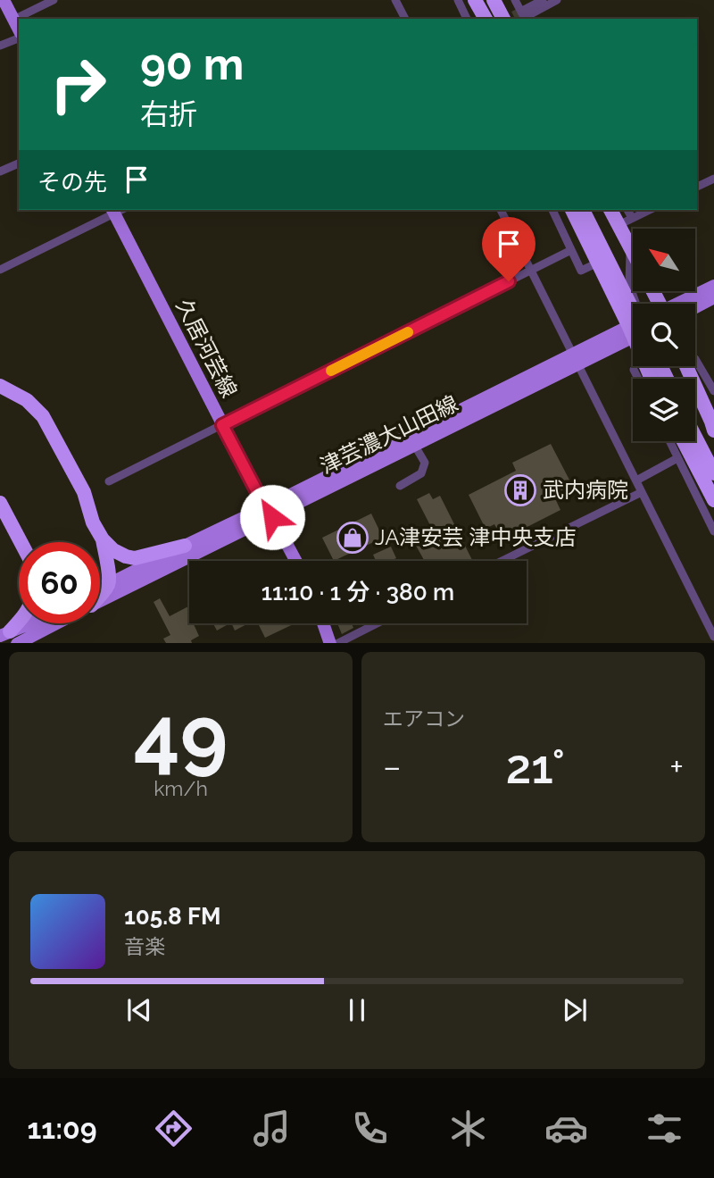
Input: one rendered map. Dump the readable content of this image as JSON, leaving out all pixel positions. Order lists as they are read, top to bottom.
{
  "streets": {
    "main road": ["久居河芸線", "津芸濃大山田線"]
  },
  "crossings": [
    ["久居河芸線", "津芸濃大山田線"]
  ],
  "places": {
    "building": ["武内病院"],
    "shop": ["JA津安芸 津中央支店"]
  },
  "north": "top left",
  "page": {
    "turn": ["90 m", "右折"],
    "then": "その先",
    "limit": "60",
    "trip": "11:10 · 1 分 · 380 m",
    "tile": [
      ["49", "km/h"],
      "エアコン"
    ],
    "heat": ["−", "21°", "+"],
    "song": ["105.8 FM", "音楽"],
    "tabs": "11:09"
  }
}
